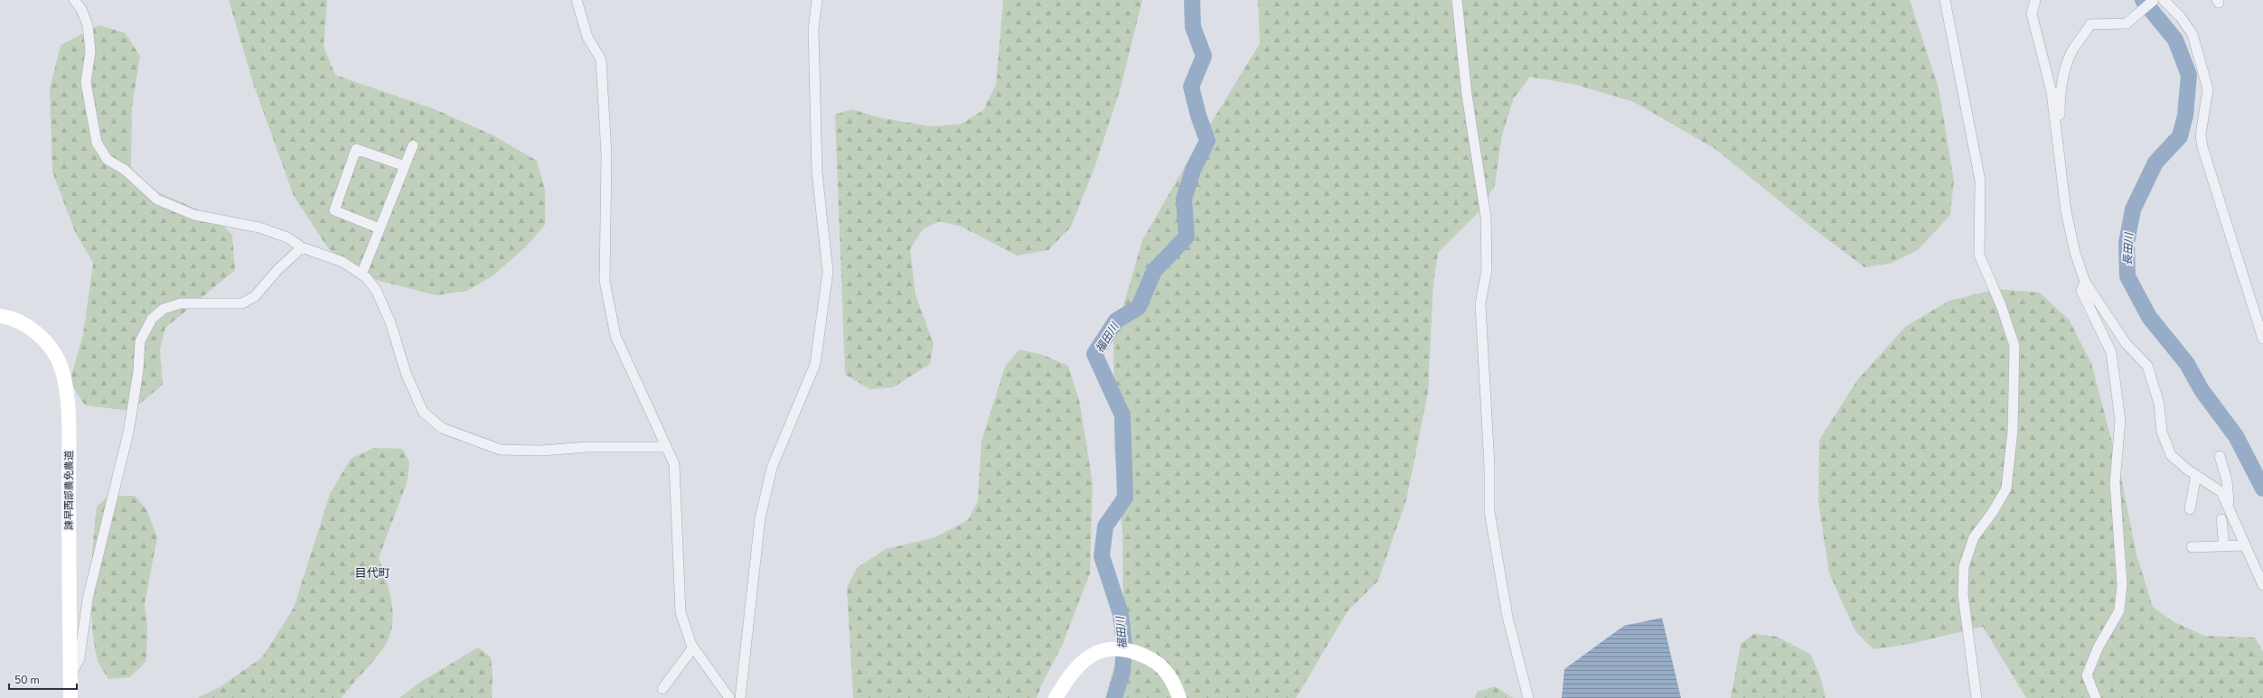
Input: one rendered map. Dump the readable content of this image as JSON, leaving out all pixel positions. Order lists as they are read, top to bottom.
{
  "streets": {
    "street": ["諫早西部農免農道"]
  },
  "districts": ["目代町"],
  "water": ["長田川", "福田川"],
  "scale_bar": "50 m"
}
